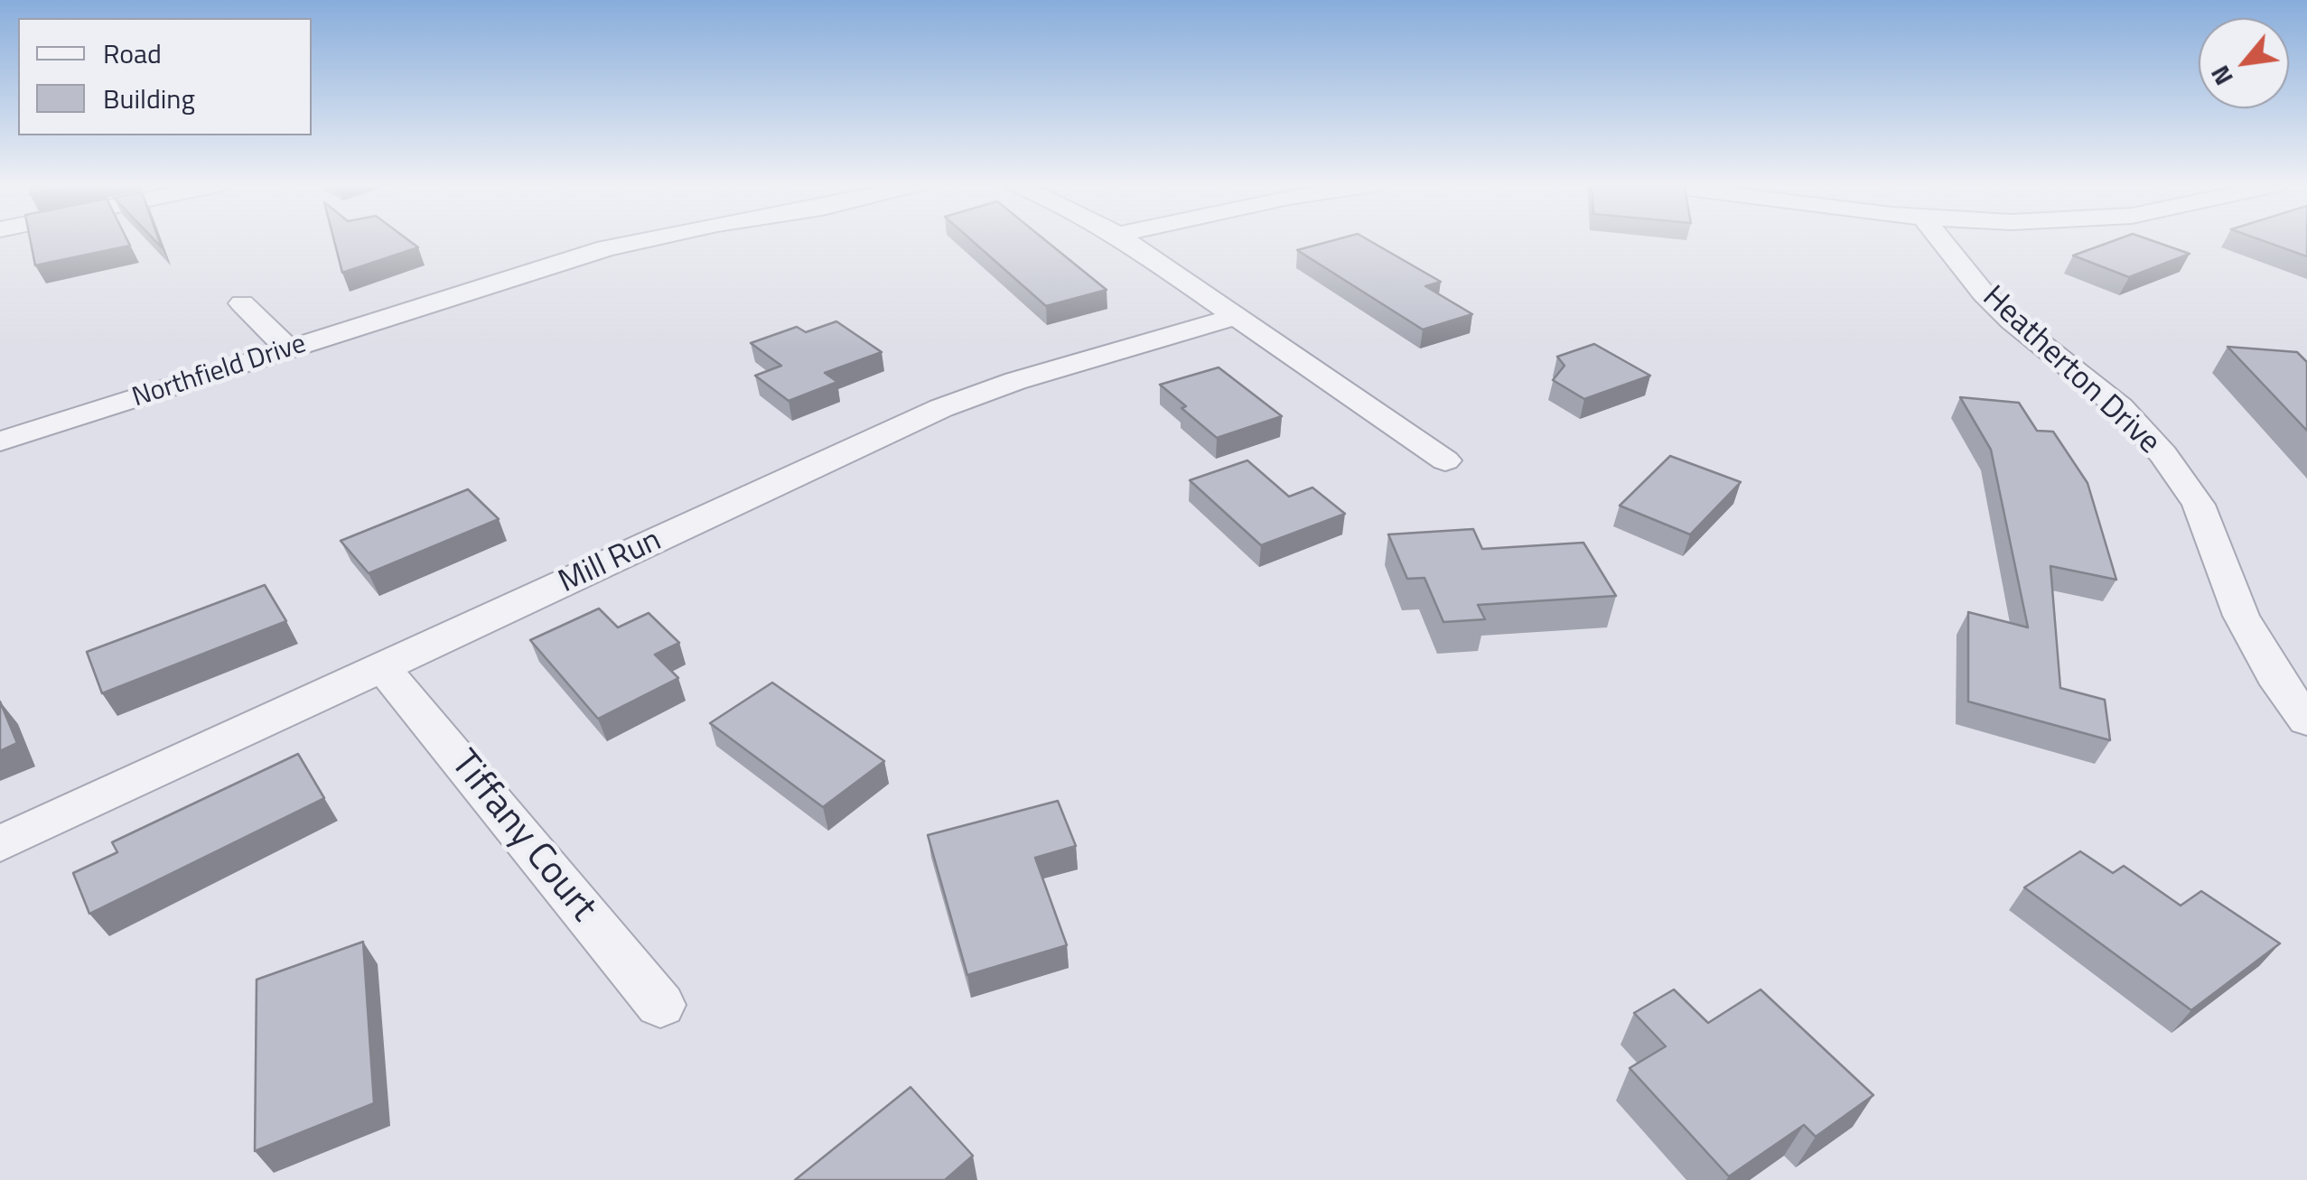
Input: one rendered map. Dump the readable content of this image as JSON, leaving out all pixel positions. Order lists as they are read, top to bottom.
{
  "streets": {
    "street": [
      "Heatherton Drive",
      "Northfield Drive",
      "Mill Run",
      "Tiffany Court"
    ]
  },
  "crossings": [
    ["Mill Run", "Tiffany Court"]
  ],
  "legend": ["Road", "Building"],
  "north": "bottom left"
}
